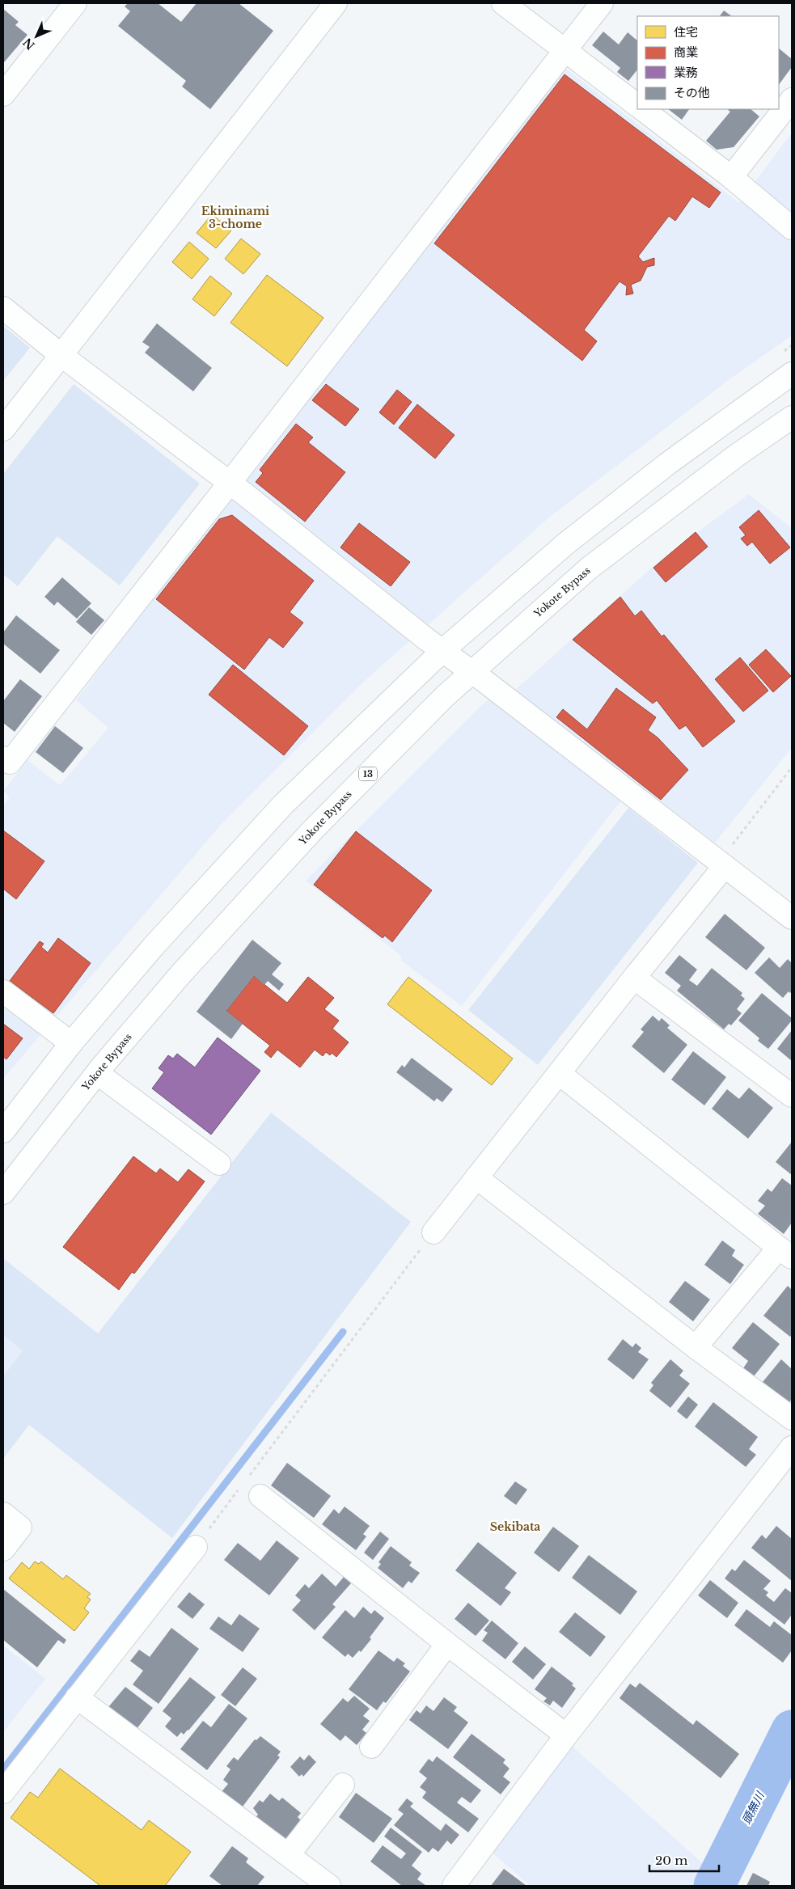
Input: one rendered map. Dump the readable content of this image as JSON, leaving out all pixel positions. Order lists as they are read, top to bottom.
{
  "streets": {
    "main road": ["Yokote Bypass", "13"]
  },
  "districts": ["Ekiminami 3-chome", "Sekibata"],
  "water": ["頭無川"],
  "legend": [
    "住宅",
    "商業",
    "業務",
    "その他"
  ],
  "scale_bar": "20 m",
  "north": "bottom left"
}
